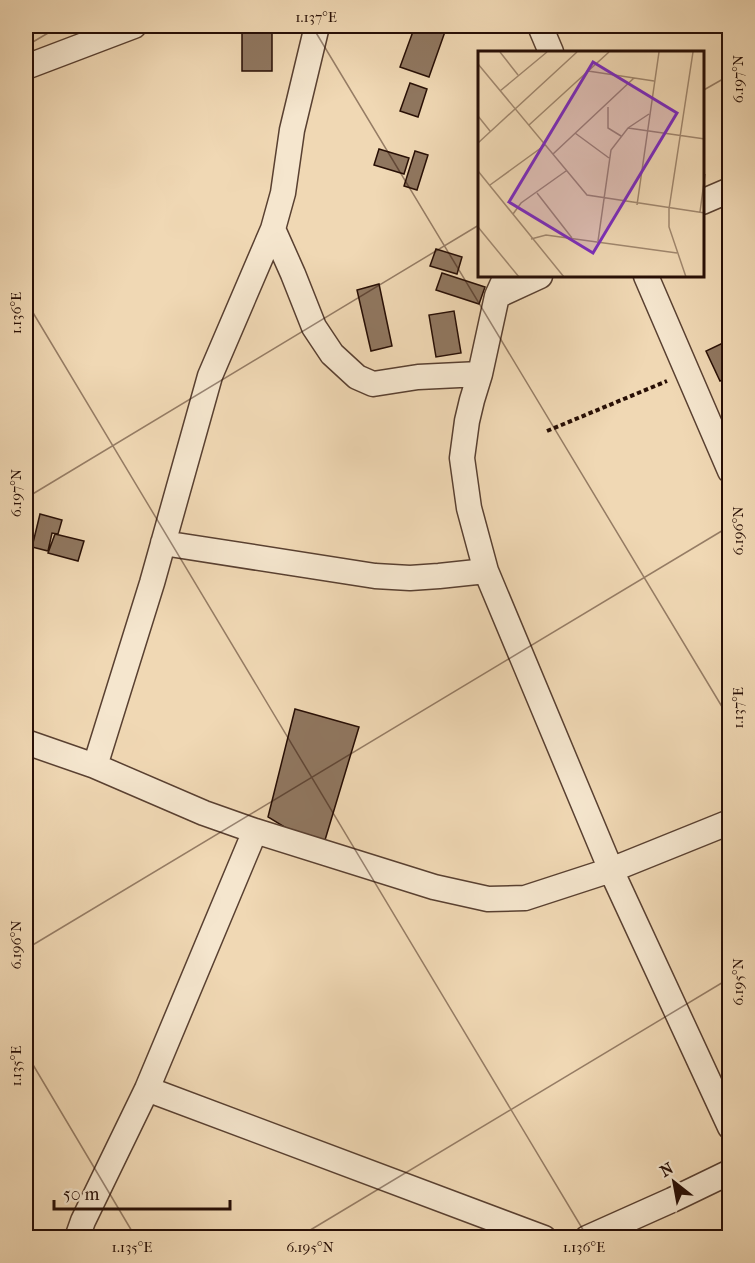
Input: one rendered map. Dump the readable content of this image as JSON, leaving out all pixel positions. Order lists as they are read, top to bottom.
{
  "scale_bar": "50 m",
  "north": "top left",
  "coordinates": [
    "1.137°E",
    "6.197°N",
    "1.136°E",
    "6.196°N",
    "6.195°N",
    "1.135°E"
  ]
}
